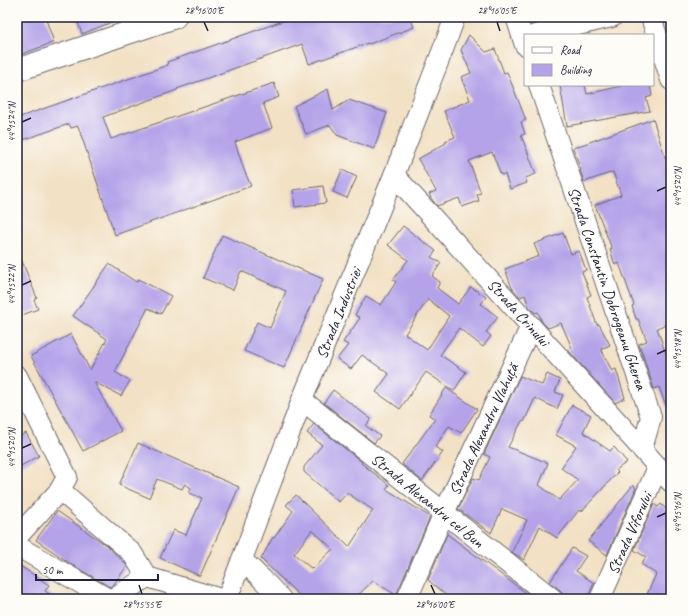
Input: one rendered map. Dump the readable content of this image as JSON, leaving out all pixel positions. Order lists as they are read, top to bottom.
{
  "streets": {
    "street": [
      "Strada Constantin Dobrogeanu Gherea",
      "Strada Crinului",
      "Strada Industriei",
      "Strada Alexandru Vlahuță",
      "Strada Alexandru cel Bun",
      "Strada Viforului"
    ]
  },
  "crossings": [
    ["Strada Constantin Dobrogeanu Gherea", "Strada Crinului"],
    ["Strada Crinului", "Strada Industriei"],
    ["Strada Crinului", "Strada Alexandru Vlahuță"],
    ["Strada Industriei", "Strada Alexandru cel Bun"],
    ["Strada Alexandru Vlahuță", "Strada Alexandru cel Bun"]
  ],
  "legend": ["Road", "Building"],
  "scale_bar": "50 m",
  "coordinates": [
    "28°16'00\"E",
    "28°16'05\"E",
    "44°15'24\"N",
    "44°15'20\"N",
    "44°15'22\"N",
    "44°15'18\"N",
    "44°15'16\"N",
    "28°15'55\"E"
  ]
}
